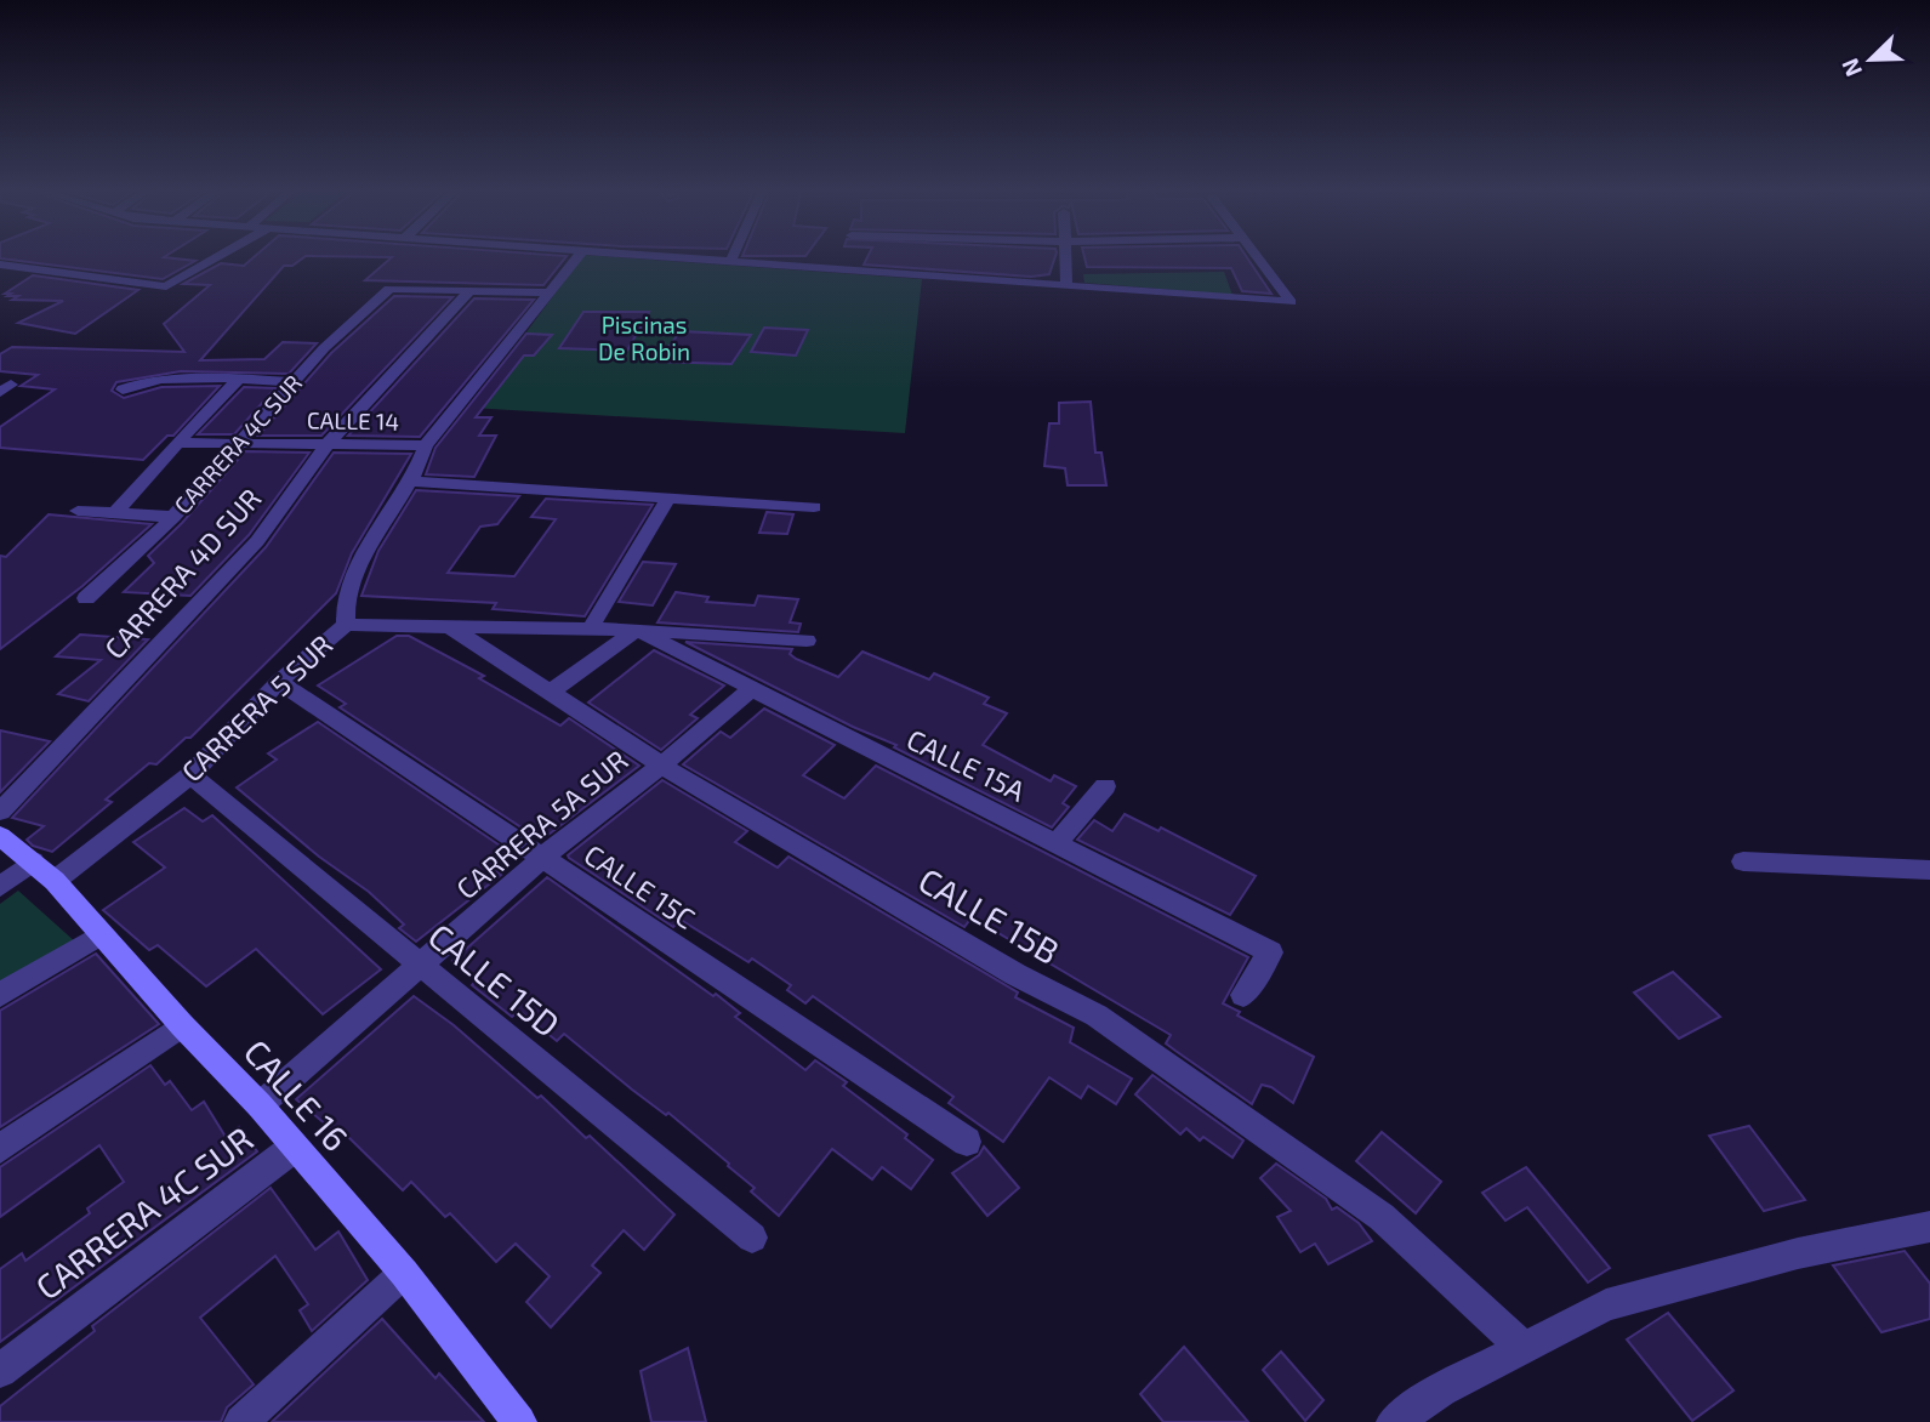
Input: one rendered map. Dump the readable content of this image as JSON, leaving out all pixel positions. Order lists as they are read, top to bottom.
{
  "streets": {
    "street": [
      "CALLE 14",
      "CARRERA 4C SUR",
      "CARRERA 4D SUR",
      "CARRERA 5 SUR",
      "CALLE 15A",
      "CARRERA 5A SUR",
      "CALLE 15C",
      "CALLE 15B",
      "CALLE 15D",
      "CALLE 16"
    ]
  },
  "crossings": [
    ["CALLE 14", "CARRERA 4C SUR"],
    ["CALLE 14", "CARRERA 4D SUR"],
    ["CALLE 14", "CARRERA 5 SUR"],
    ["CARRERA 4C SUR", "CARRERA 4D SUR"],
    ["CARRERA 4C SUR", "CALLE 16"],
    ["CARRERA 5 SUR", "CALLE 15C"],
    ["CARRERA 5 SUR", "CALLE 15D"],
    ["CARRERA 5 SUR", "CALLE 16"],
    ["CALLE 15A", "CARRERA 5A SUR"],
    ["CARRERA 5A SUR", "CALLE 15C"],
    ["CARRERA 5A SUR", "CALLE 15B"],
    ["CARRERA 5A SUR", "CALLE 15D"],
    ["CARRERA 5A SUR", "CALLE 16"]
  ],
  "parks": ["Piscinas De Robin"],
  "north": "bottom left"
}
